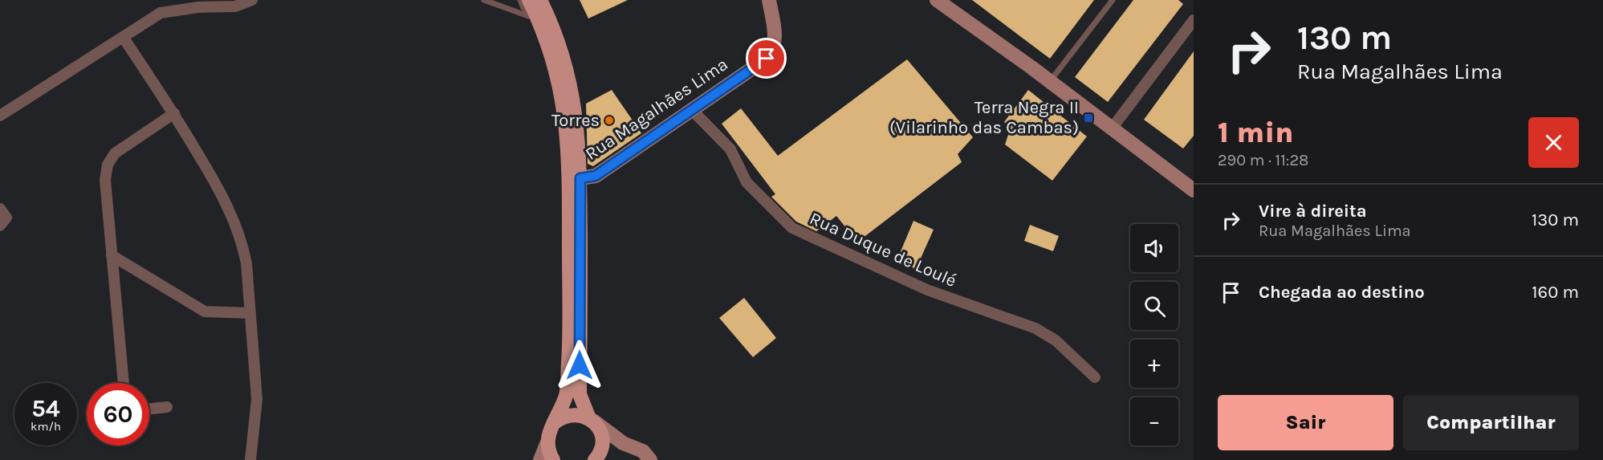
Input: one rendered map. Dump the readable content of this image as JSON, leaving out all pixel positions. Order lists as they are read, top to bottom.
{
  "streets": {
    "street": ["Rua Magalhães Lima", "Rua Duque de Loulé"]
  },
  "crossings": [
    ["Rua Magalhães Lima", "Rua Duque de Loulé"]
  ],
  "places": {
    "transit": ["Terra Negra II (Vilarinho das Cambas)"],
    "other": ["Torres"]
  },
  "page": {
    "turn": ["130 m", "Rua Magalhães Lima"],
    "heading": ["1 min", "290 m · 11:28"],
    "list": [
      {
        "name": "Vire à direita",
        "note": "Rua Magalhães Lima",
        "value": "130 m"
      },
      {
        "name": "Chegada ao destino",
        "value": "160 m"
      }
    ],
    "map_buttons": ["+", "−"],
    "speed": "54 km/h",
    "limit": "60",
    "buttons": ["Sair", "Compartilhar"]
  }
}
